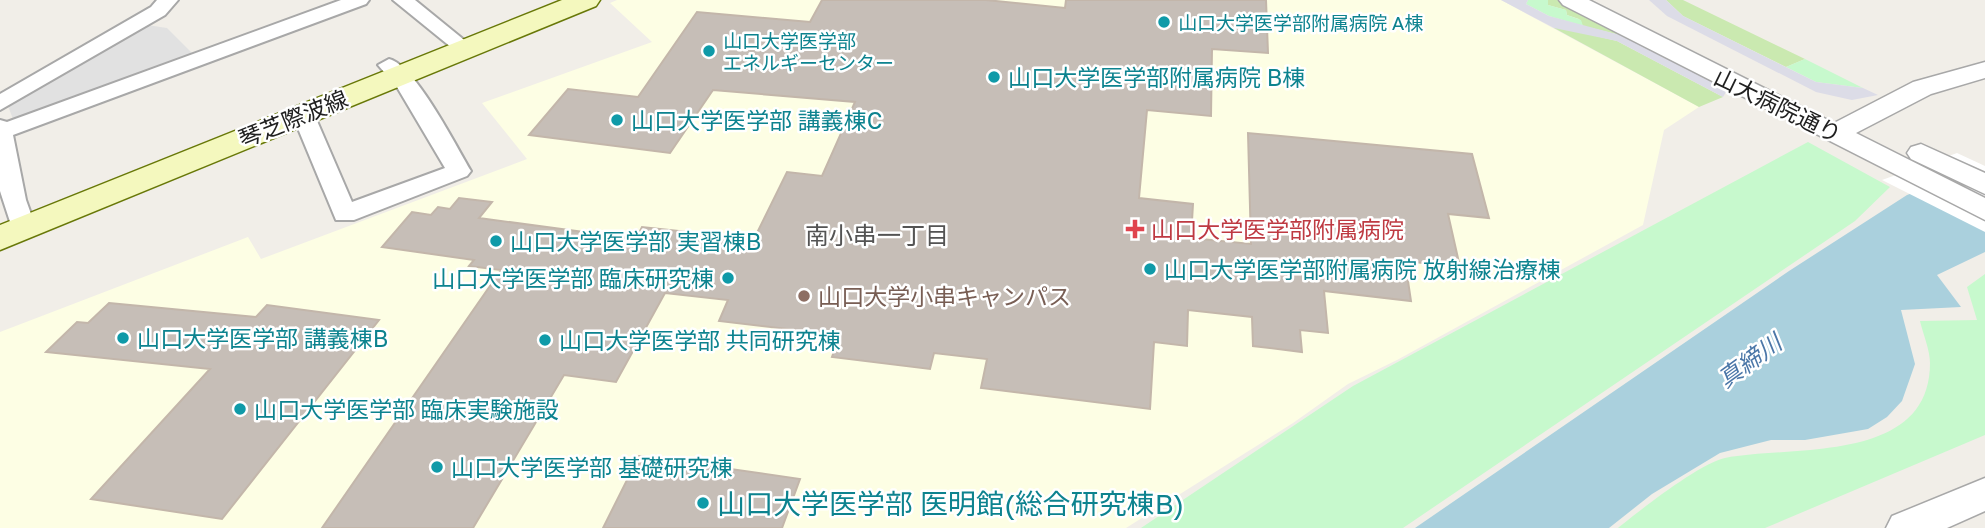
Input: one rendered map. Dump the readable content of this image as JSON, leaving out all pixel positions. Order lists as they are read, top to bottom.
{
  "streets": {
    "main road": ["琴芝際波線"],
    "street": ["山大病院通り"]
  },
  "districts": ["南小串一丁目"],
  "water": ["真締川"],
  "places": {
    "other": [
      "山口大学医学部附属病院 A棟",
      "山口大学医学部 エネルギーセンター",
      "山口大学医学部附属病院 B棟",
      "山口大学医学部 講義棟C",
      "山口大学医学部 実習棟B",
      "山口大学医学部附属病院 放射線治療棟",
      "山口大学医学部 臨床研究棟",
      "山口大学小串キャンパス",
      "山口大学医学部 講義棟B",
      "山口大学医学部 共同研究棟",
      "山口大学医学部 臨床実験施設",
      "山口大学医学部 基礎研究棟",
      "山口大学医学部 医明館(総合研究棟B)"
    ],
    "health": ["山口大学医学部附属病院"]
  }
}
